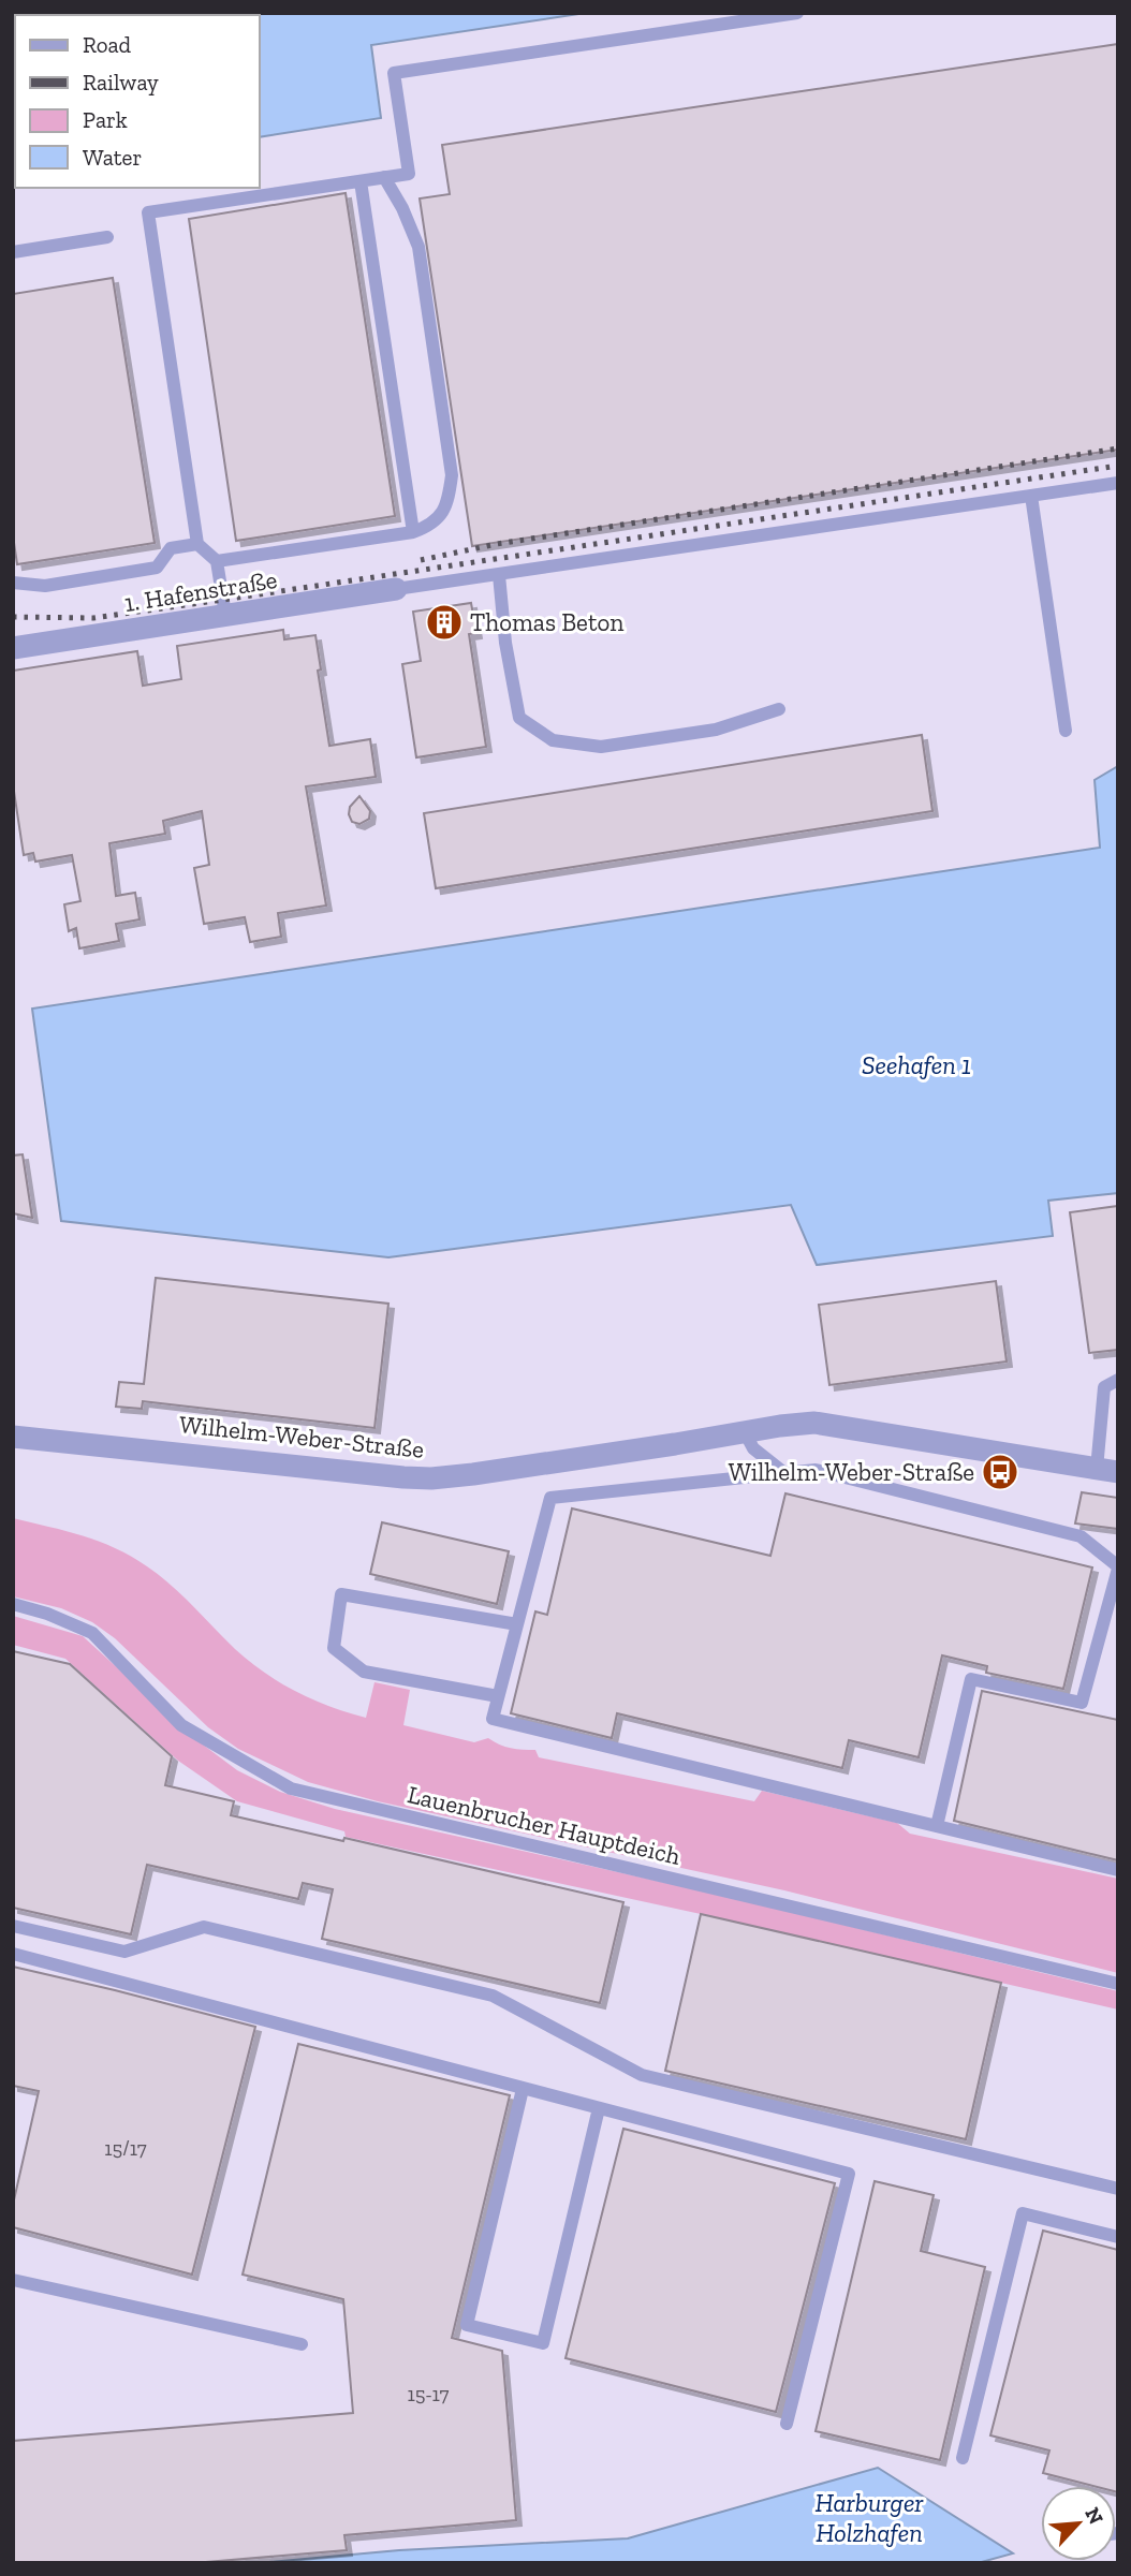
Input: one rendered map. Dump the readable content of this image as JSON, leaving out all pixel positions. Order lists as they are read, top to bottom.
{
  "streets": {
    "street": ["1. Hafenstraße", "Wilhelm-Weber-Straße"],
    "lane": ["Lauenbrucher Hauptdeich"]
  },
  "water": ["Seehafen 1", "Harburger Holzhafen"],
  "places": {
    "building": ["Thomas Beton"],
    "bus stop": ["Wilhelm-Weber-Straße"]
  },
  "house_numbers": ["15/17", "15-17"],
  "legend": [
    "Road",
    "Railway",
    "Park",
    "Water"
  ],
  "north": "top right"
}
